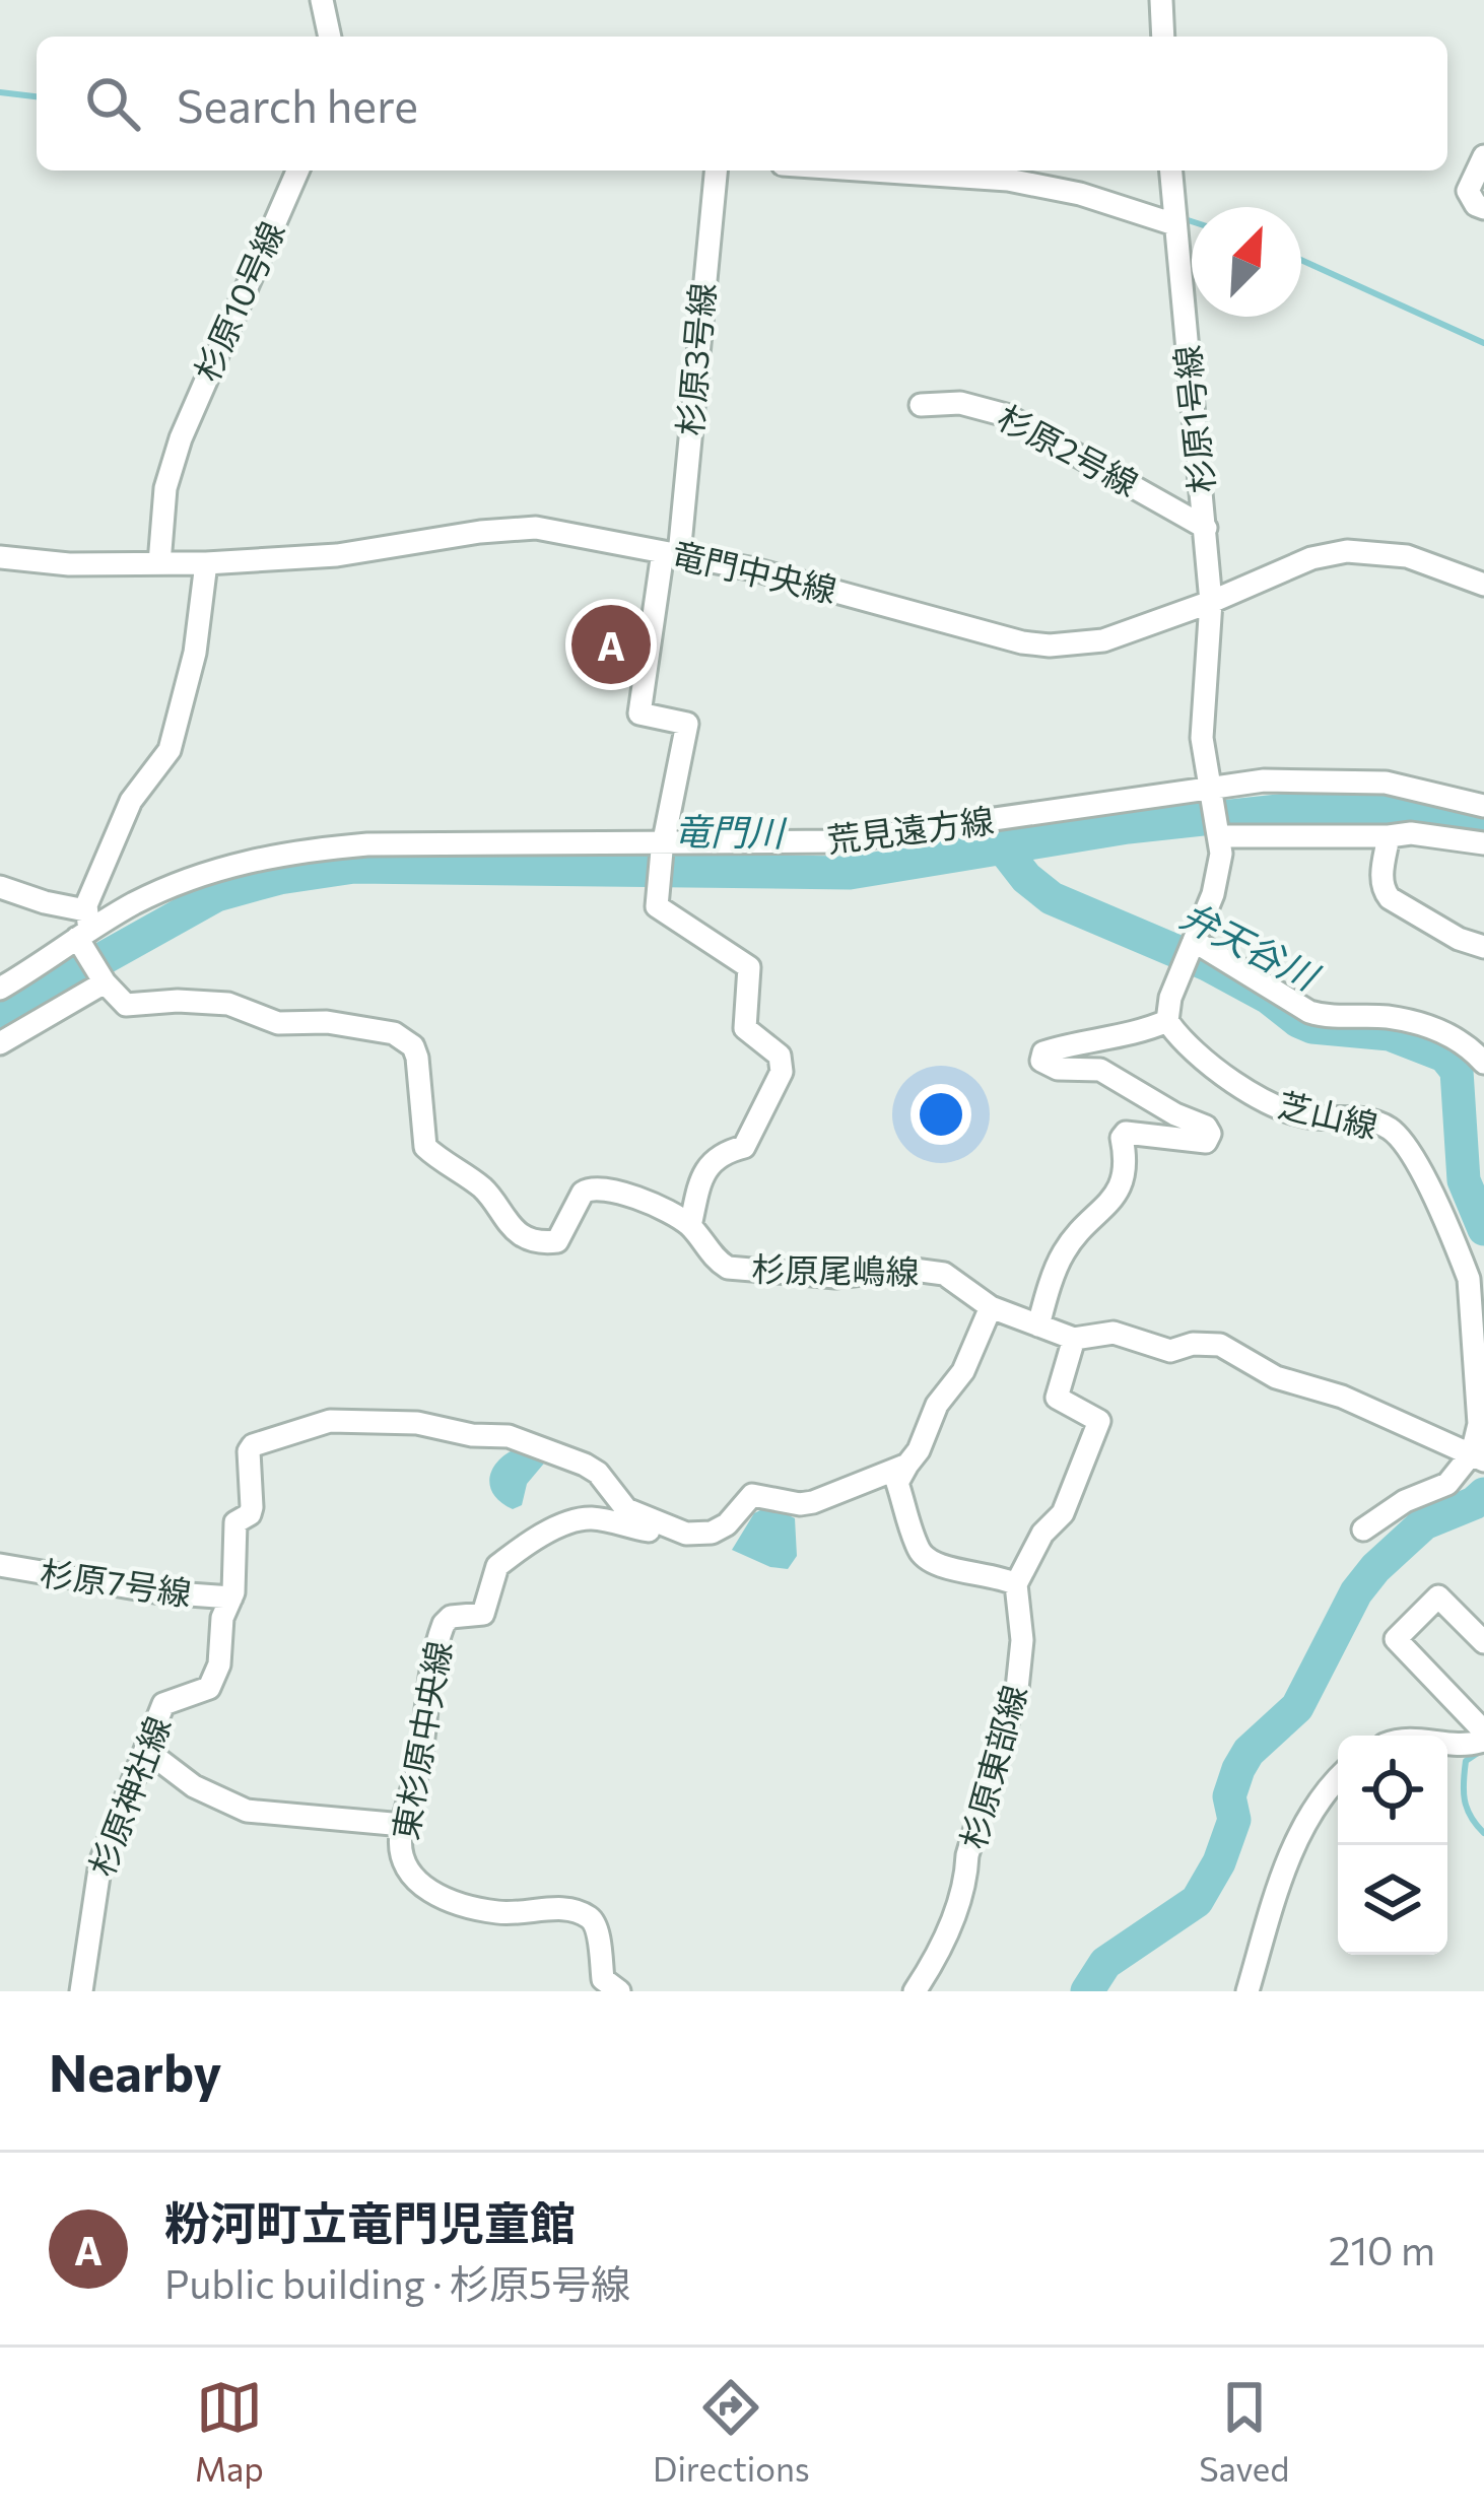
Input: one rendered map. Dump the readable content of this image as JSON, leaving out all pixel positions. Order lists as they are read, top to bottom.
{
  "streets": {
    "street": [
      "杉原10号線",
      "杉原3号線",
      "杉原1号線",
      "杉原2号線",
      "竜門中央線",
      "荒見遠方線",
      "芝山線",
      "杉原尾嶋線",
      "杉原7号線",
      "東杉原中央線",
      "杉原東部線",
      "杉原神社線"
    ]
  },
  "crossings": [
    ["杉原10号線", "竜門中央線"],
    ["杉原3号線", "竜門中央線"],
    ["杉原3号線", "荒見遠方線"],
    ["杉原1号線", "杉原2号線"],
    ["杉原1号線", "竜門中央線"],
    ["杉原1号線", "荒見遠方線"],
    ["杉原1号線", "芝山線"],
    ["芝山線", "杉原尾嶋線"],
    ["杉原7号線", "杉原神社線"],
    ["東杉原中央線", "杉原神社線"]
  ],
  "water": ["竜門川", "弁天谷川"],
  "north": "top right",
  "page": {
    "search": "Search here",
    "pins": "A",
    "heading": "Nearby",
    "list": [
      {
        "mark": "A",
        "name": "粉河町立竜門児童館",
        "note": "Public building · 杉原5号線",
        "value": "210 m"
      }
    ],
    "nav": ["Map", "Directions", "Saved"]
  }
}
